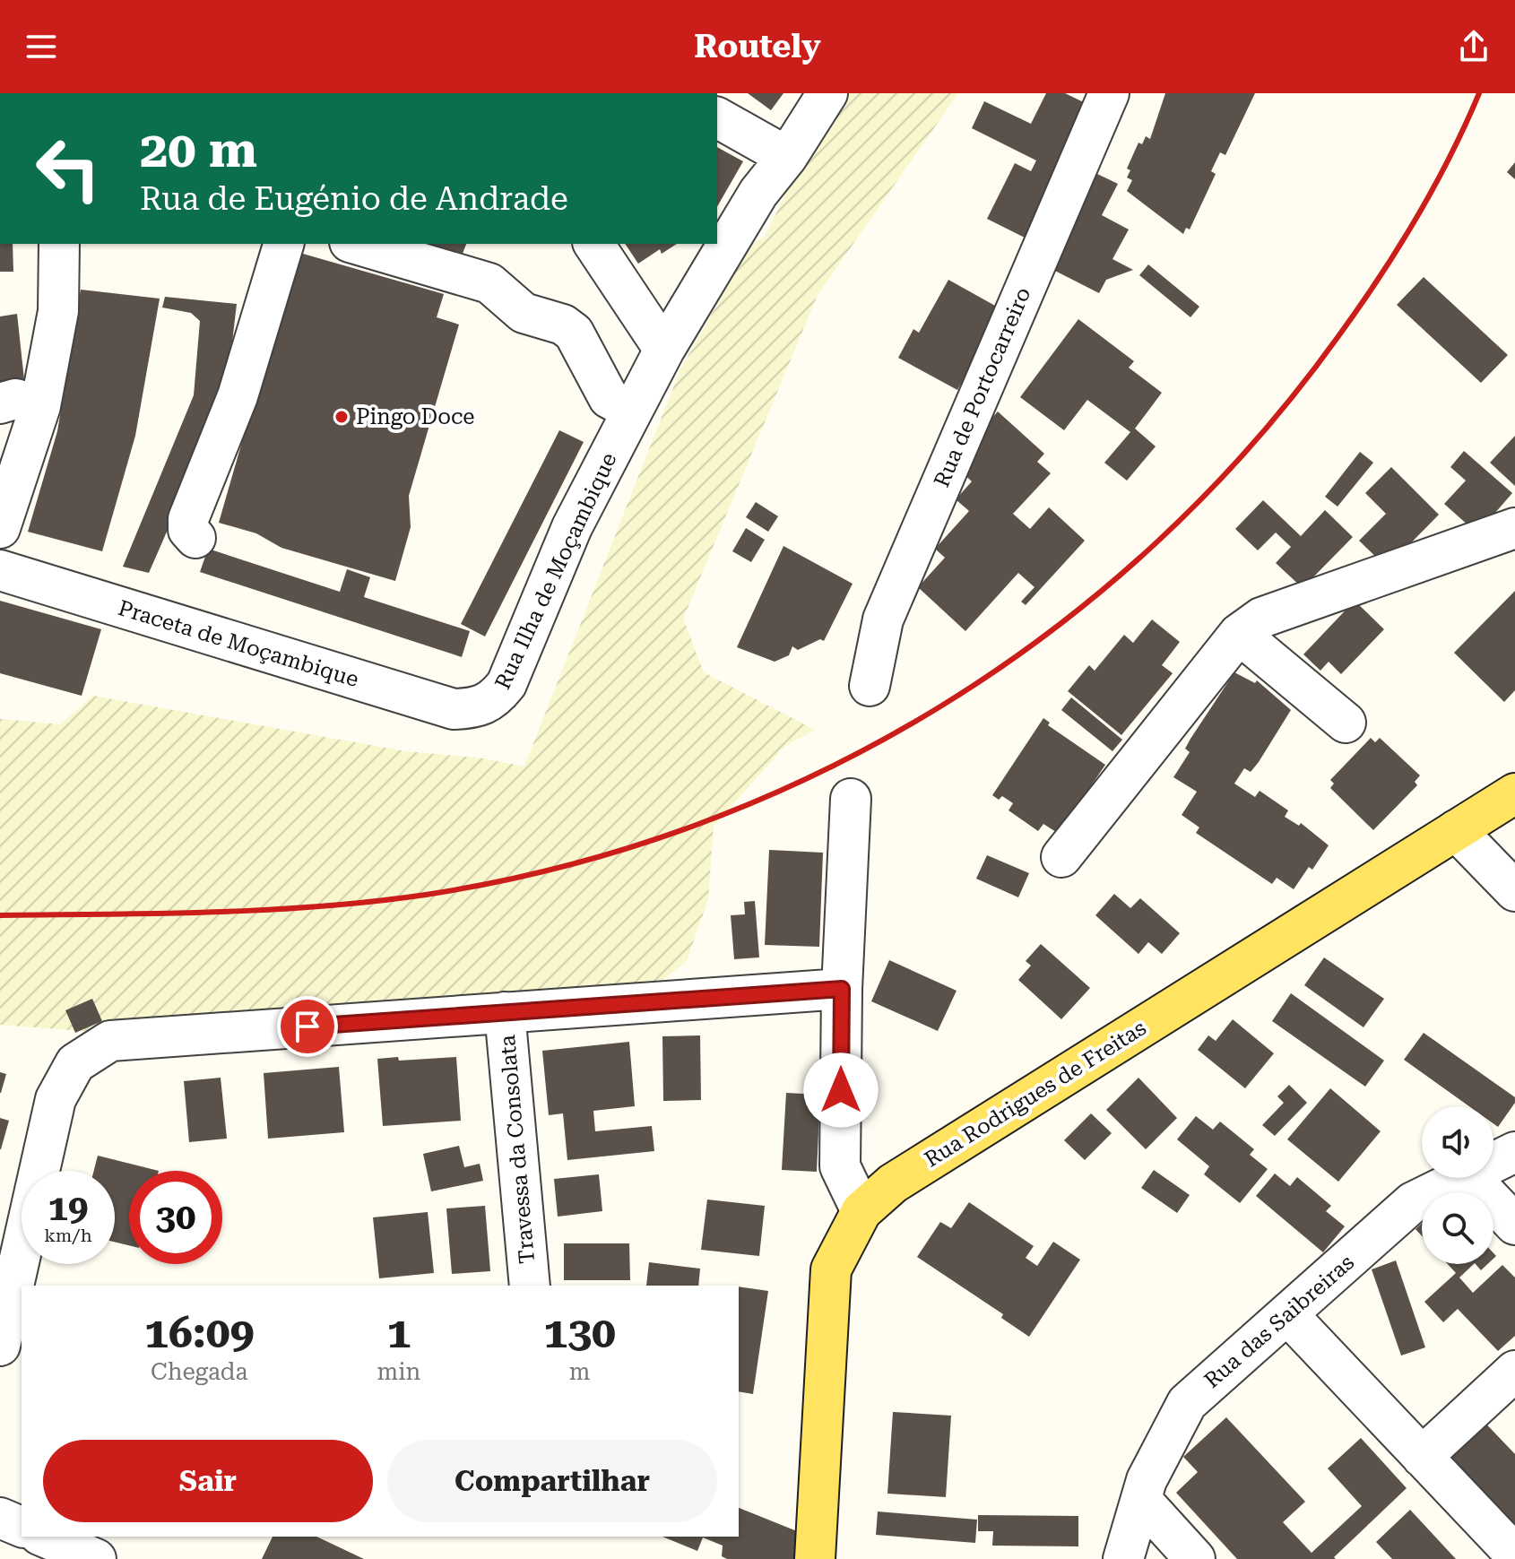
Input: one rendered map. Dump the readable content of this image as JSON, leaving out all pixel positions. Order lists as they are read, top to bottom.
{
  "streets": {
    "main road": ["Rua Rodrigues de Freitas"],
    "street": [
      "Rua de Portocarreiro",
      "Rua Ilha de Moçambique",
      "Praceta de Moçambique",
      "Travessa da Consolata",
      "Rua das Saibreiras"
    ]
  },
  "crossings": [
    ["Rua Ilha de Moçambique", "Praceta de Moçambique"]
  ],
  "places": ["Pingo Doce"],
  "page": {
    "header": "Routely",
    "turn": ["20 m", "Rua de Eugénio de Andrade"],
    "speed": "19 km/h",
    "limit": "30",
    "eta": [
      "16:09",
      "Chegada",
      "1",
      "min",
      "130",
      "m"
    ],
    "buttons": ["Sair", "Compartilhar"]
  }
}
